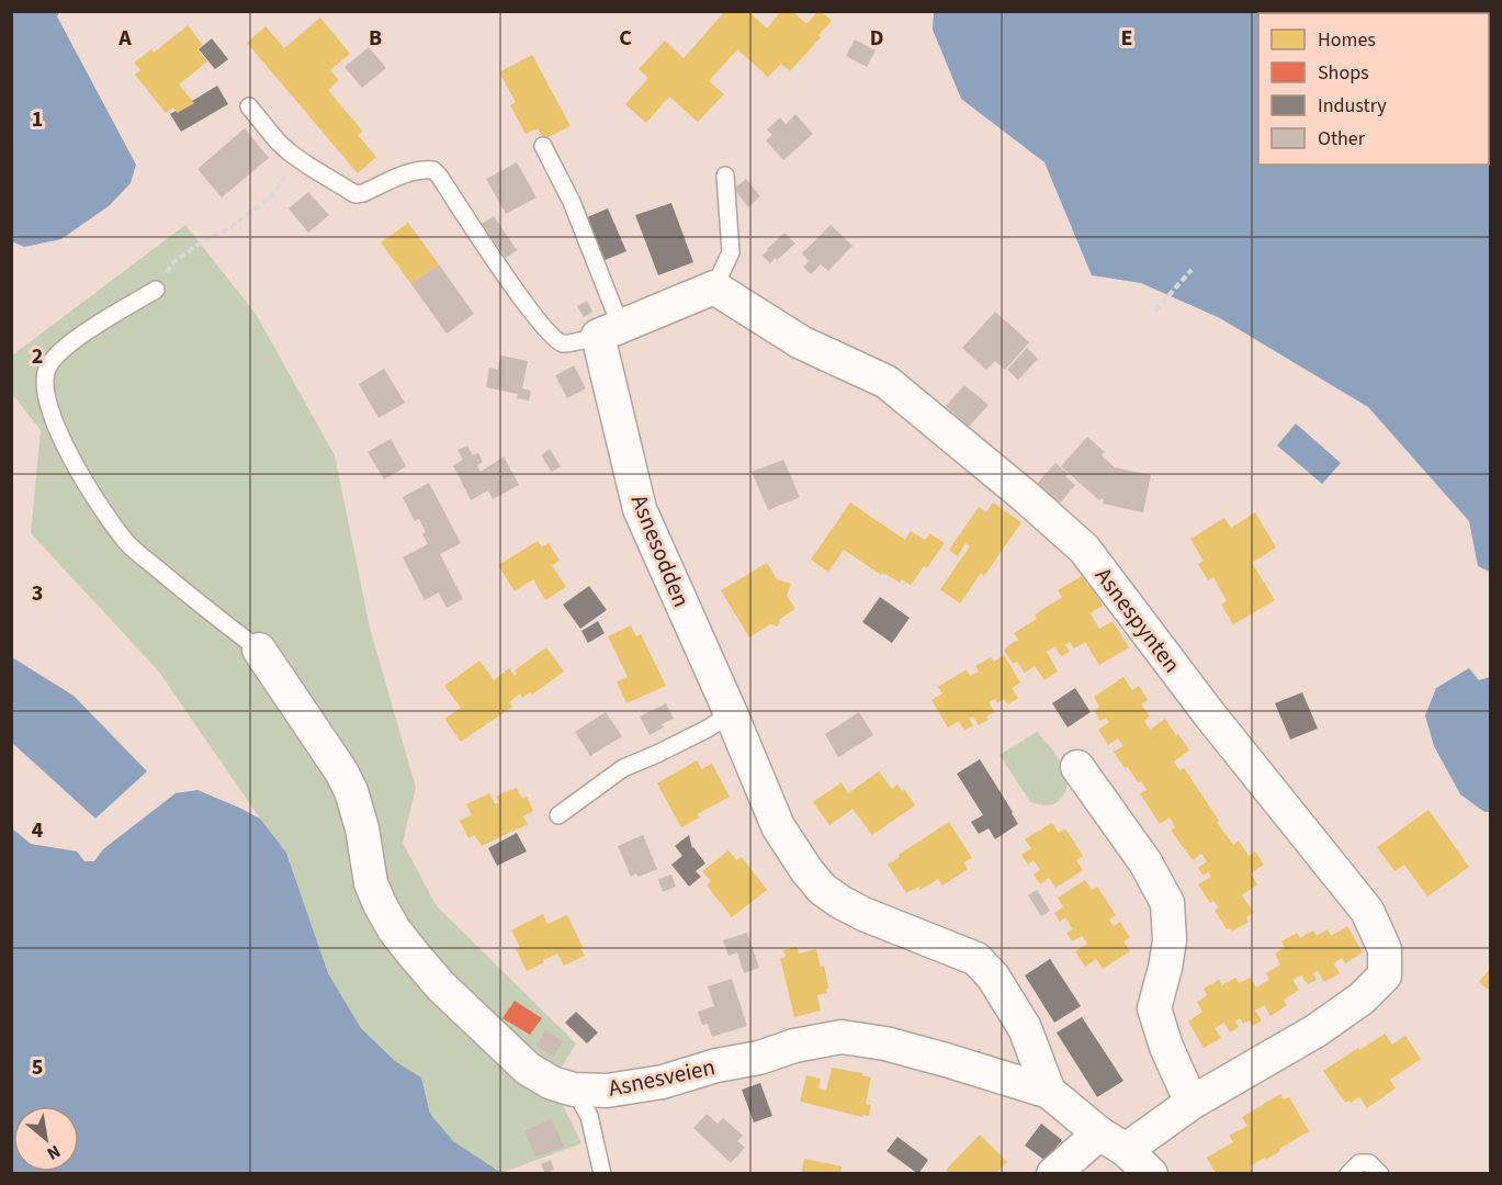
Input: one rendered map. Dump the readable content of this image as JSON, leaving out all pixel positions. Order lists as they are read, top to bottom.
{
  "streets": {
    "street": ["Asnesodden", "Asnespynten", "Asnesveien"]
  },
  "crossings": [
    ["Asnesodden", "Asnesveien"],
    ["Asnespynten", "Asnesveien"]
  ],
  "legend": [
    "Homes",
    "Shops",
    "Industry",
    "Other"
  ],
  "north": "bottom right",
  "grid": {
    "columns": [
      "A",
      "B",
      "C",
      "D",
      "E"
    ],
    "rows": [
      "1",
      "2",
      "3",
      "4",
      "5"
    ]
  }
}
